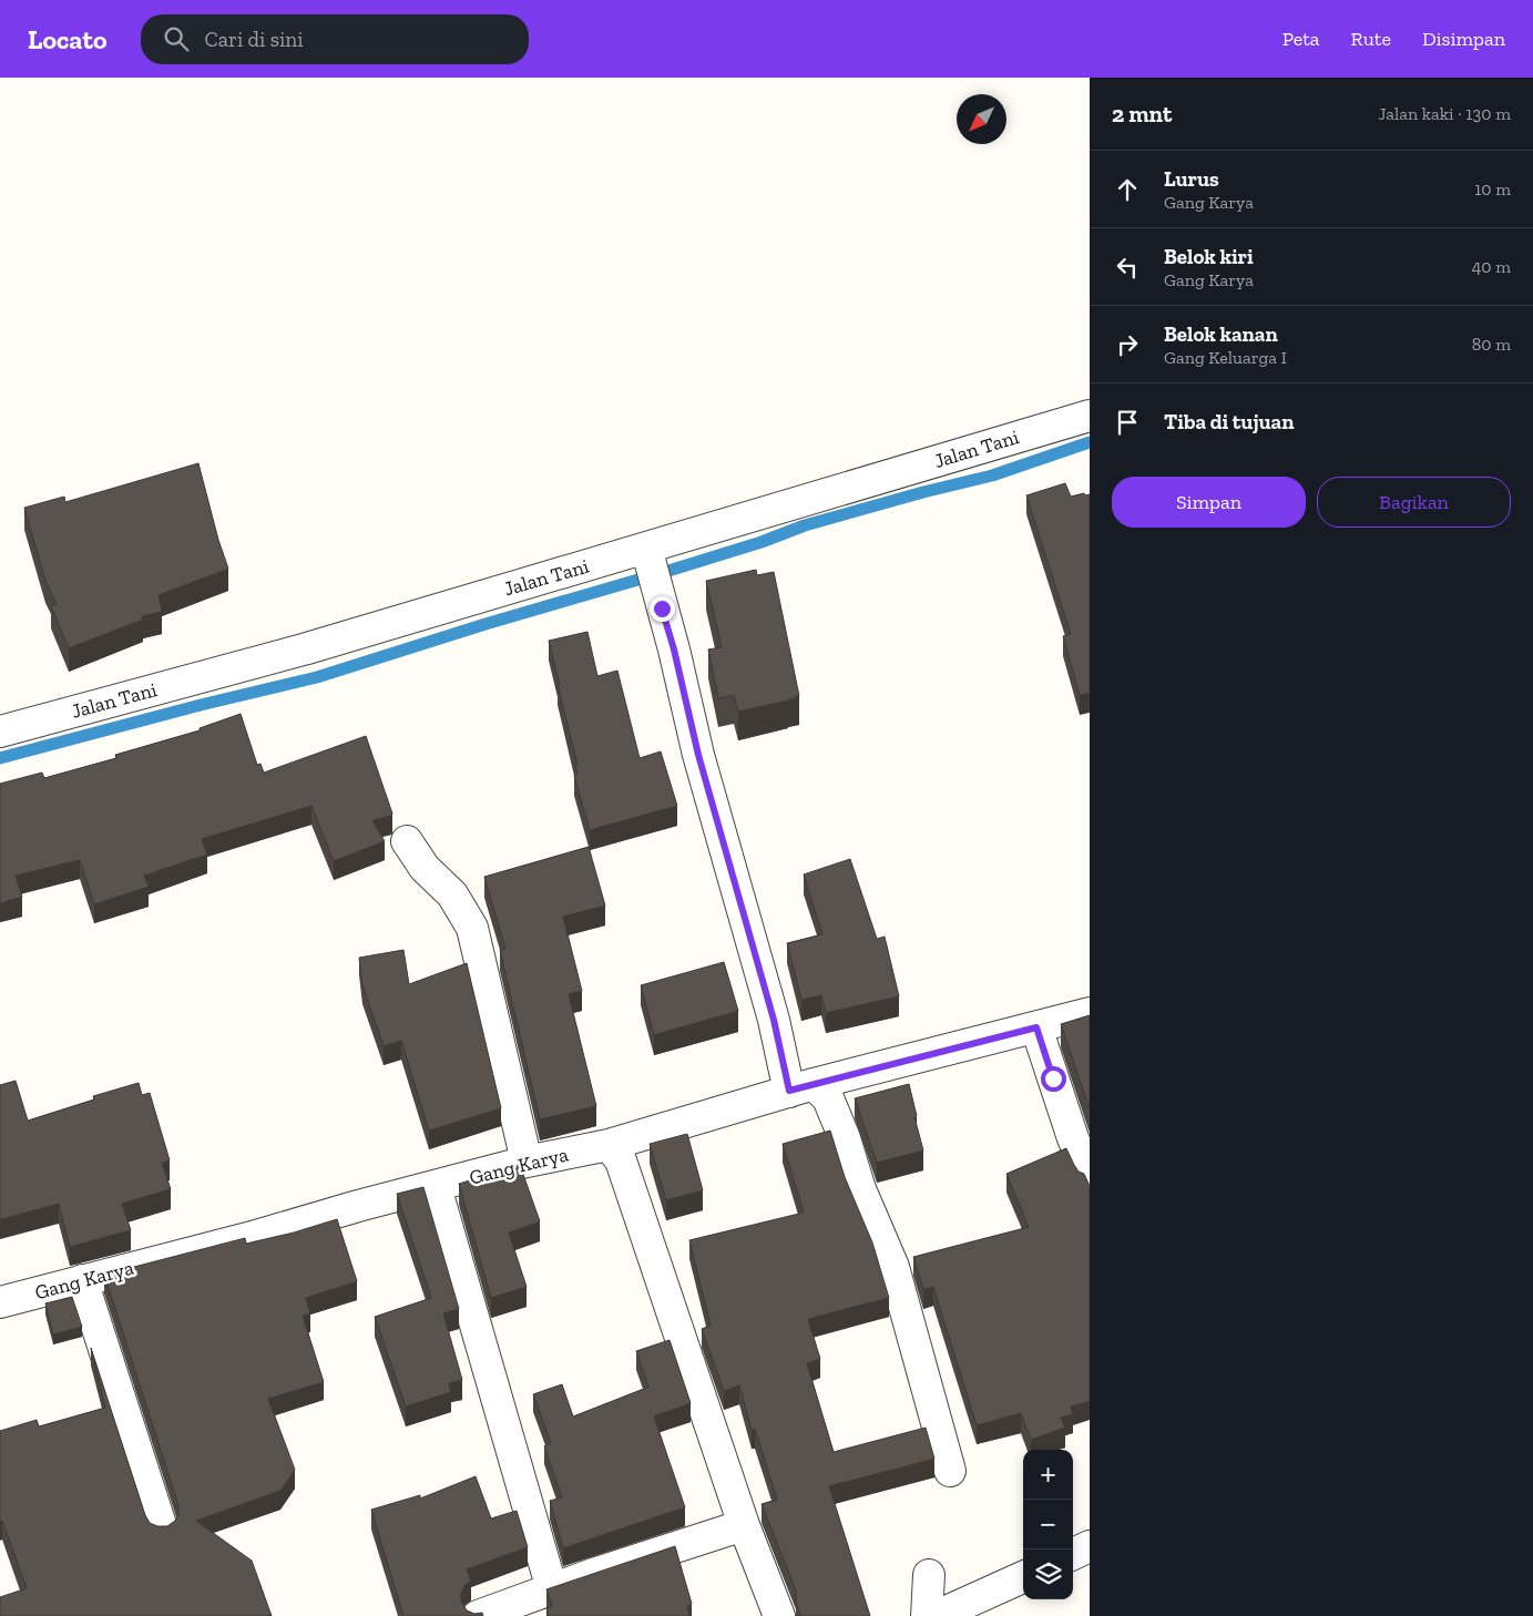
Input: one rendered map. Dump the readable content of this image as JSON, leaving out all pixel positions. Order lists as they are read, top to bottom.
{
  "streets": {
    "street": ["Jalan Tani", "Gang Karya"]
  },
  "north": "bottom left",
  "page": {
    "header": "Locato",
    "search": "Cari di sini",
    "nav": ["Peta", "Rute", "Disimpan"],
    "heading": ["2 mnt", "Jalan kaki · 130 m"],
    "list": [
      ["Lurus", "Gang Karya", "10 m"],
      ["Belok kiri", "Gang Karya", "40 m"],
      ["Belok kanan", "Gang Keluarga I", "80 m"],
      "Tiba di tujuan"
    ],
    "buttons": ["Simpan", "Bagikan"],
    "map_buttons": ["+", "−"]
  }
}
